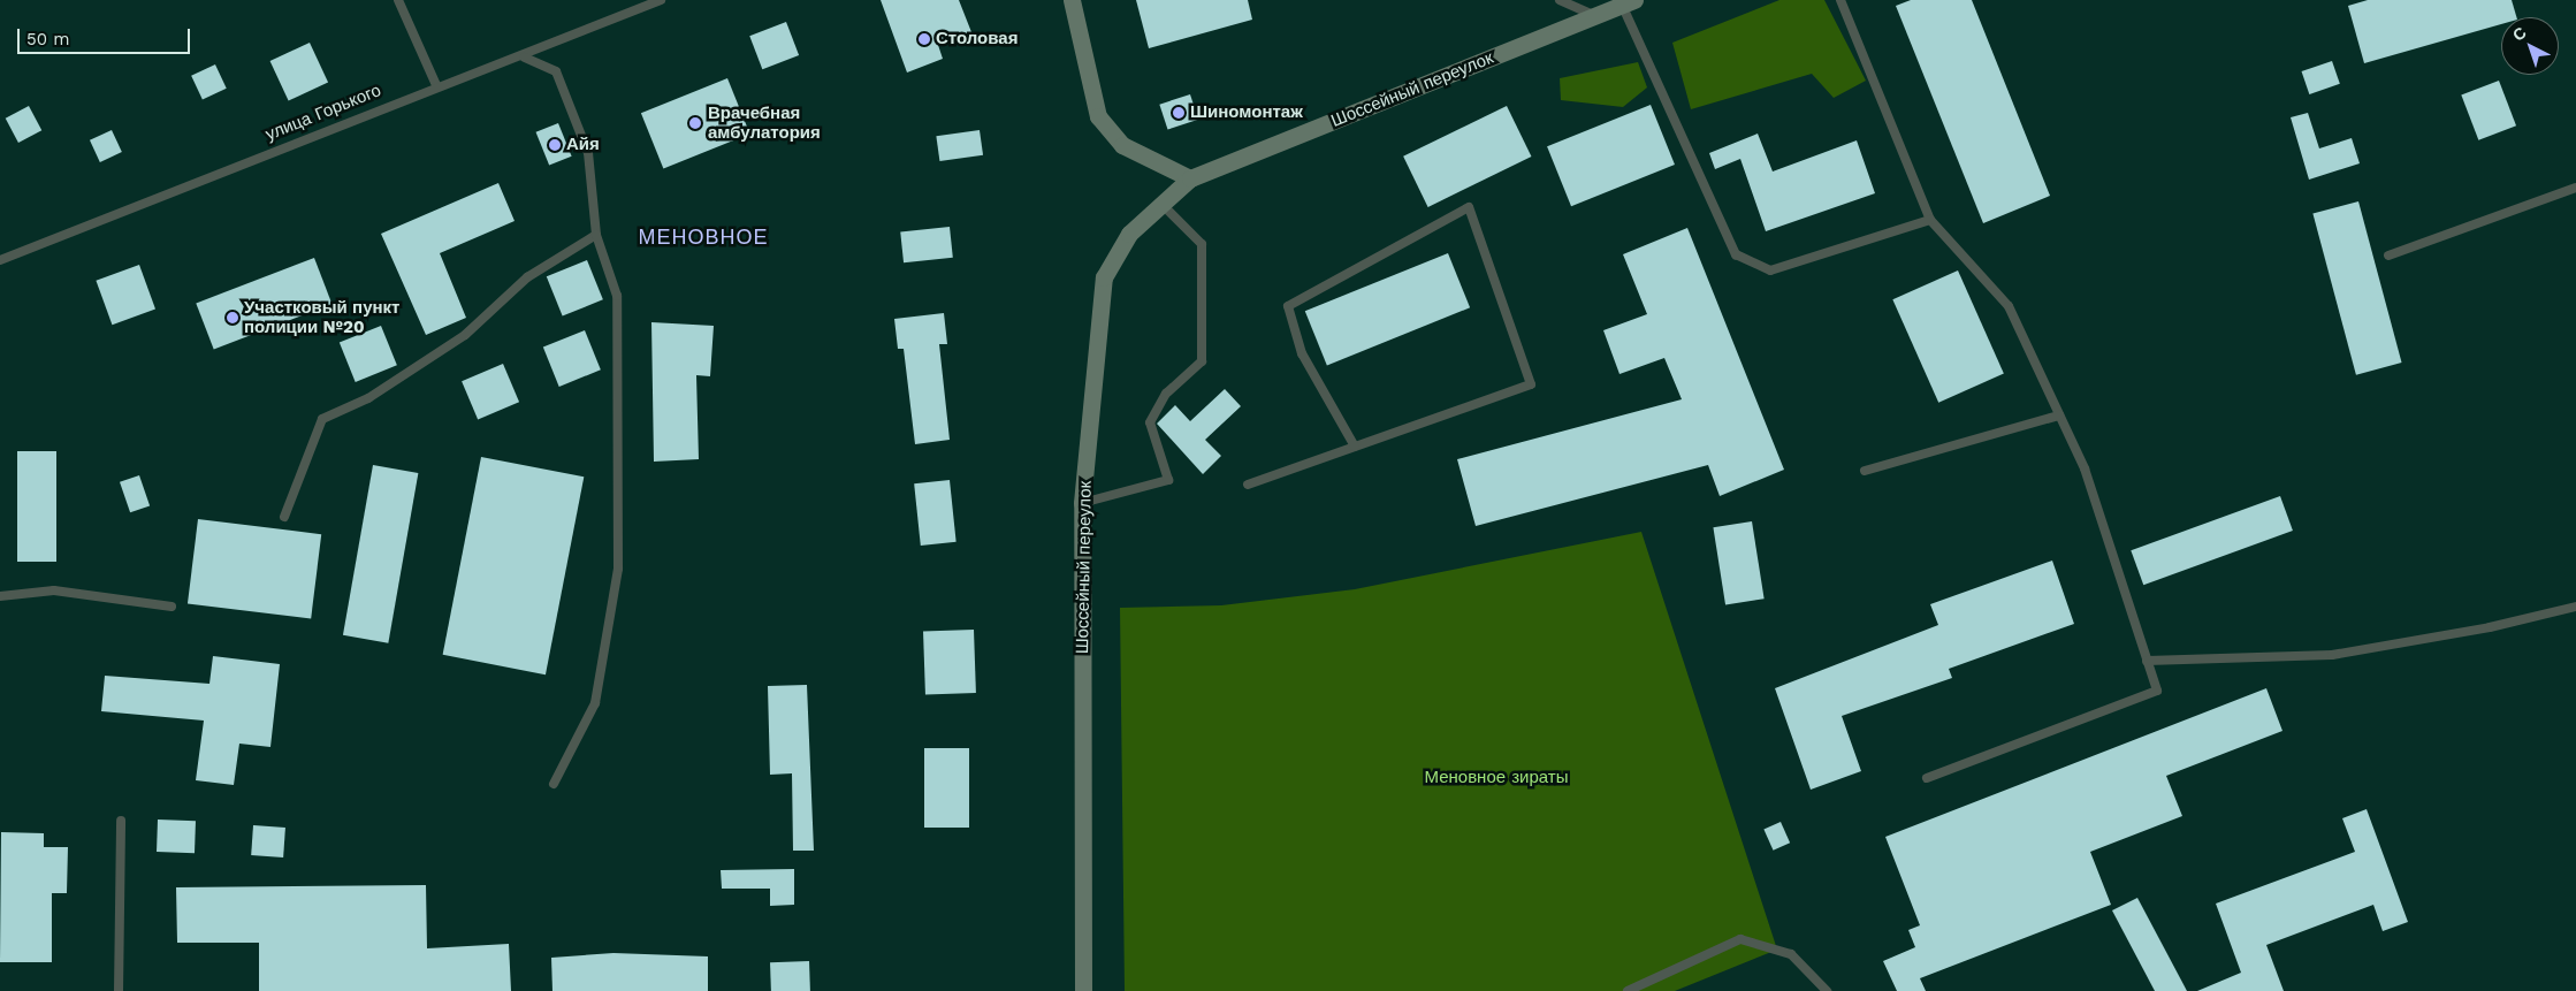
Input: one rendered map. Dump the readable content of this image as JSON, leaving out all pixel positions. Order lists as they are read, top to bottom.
{
  "streets": {
    "main road": ["Шоссейный переулок"],
    "lane": ["улица Горького"]
  },
  "districts": ["МЕНОВНОЕ"],
  "parks": ["Меновное зираты"],
  "places": [
    "Столовая",
    "Шиномонтаж",
    "Врачебная амбулатория",
    "Айя",
    "Участковый пункт полиции №20"
  ],
  "scale_bar": "50 m",
  "north": "top left"
}
